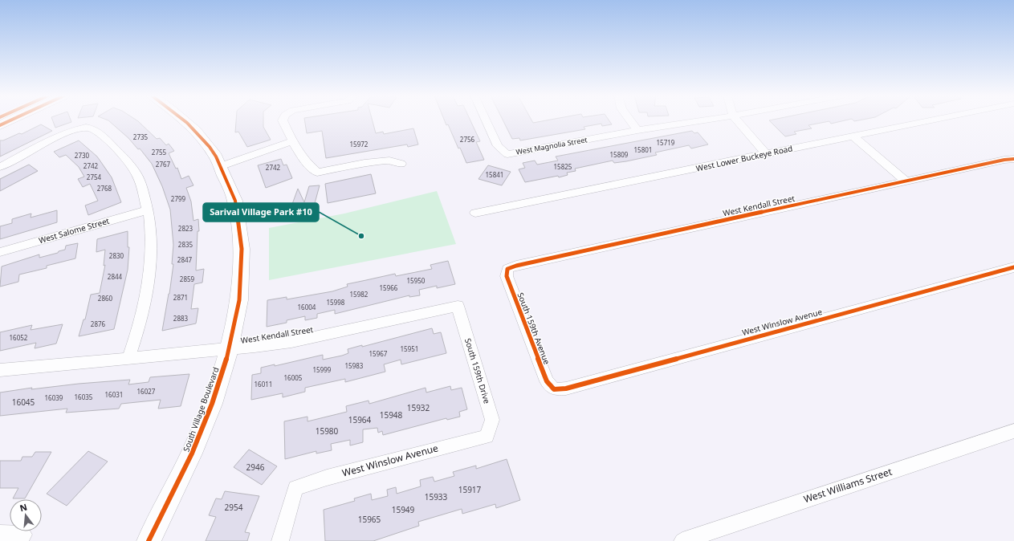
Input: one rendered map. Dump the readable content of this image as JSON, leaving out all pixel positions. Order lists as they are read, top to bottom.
{
  "streets": {
    "street": [
      "West Magnolia Street",
      "West Lower Buckeye Road",
      "West Kendall Street",
      "West Salome Street",
      "West Winslow Avenue",
      "South 159th Avenue",
      "South 159th Drive",
      "South Village Boulevard",
      "West Williams Street"
    ]
  },
  "crossings": [
    ["West Kendall Street", "South 159th Avenue"],
    ["West Kendall Street", "South 159th Drive"],
    ["West Kendall Street", "South Village Boulevard"],
    ["West Winslow Avenue", "South 159th Avenue"],
    ["West Winslow Avenue", "South 159th Drive"]
  ],
  "places": ["Sarival Village Park #10"],
  "house_numbers": [
    "2735",
    "2756",
    "15719",
    "15972",
    "15801",
    "2755",
    "15809",
    "2730",
    "2767",
    "2742",
    "15825",
    "2742",
    "15841",
    "2754",
    "2768",
    "2799",
    "2823",
    "2835",
    "2830",
    "2847",
    "2844",
    "2859",
    "15950",
    "15966",
    "15982",
    "2871",
    "2860",
    "15998",
    "16004",
    "2883",
    "2876",
    "16052",
    "15951",
    "15967",
    "15983",
    "15999",
    "16005",
    "16011",
    "16027",
    "16031",
    "16035",
    "16039",
    "16045",
    "15932",
    "15948",
    "15964",
    "15980",
    "2946",
    "15917",
    "15933",
    "2954",
    "15949",
    "15965"
  ],
  "north": "top"
}
